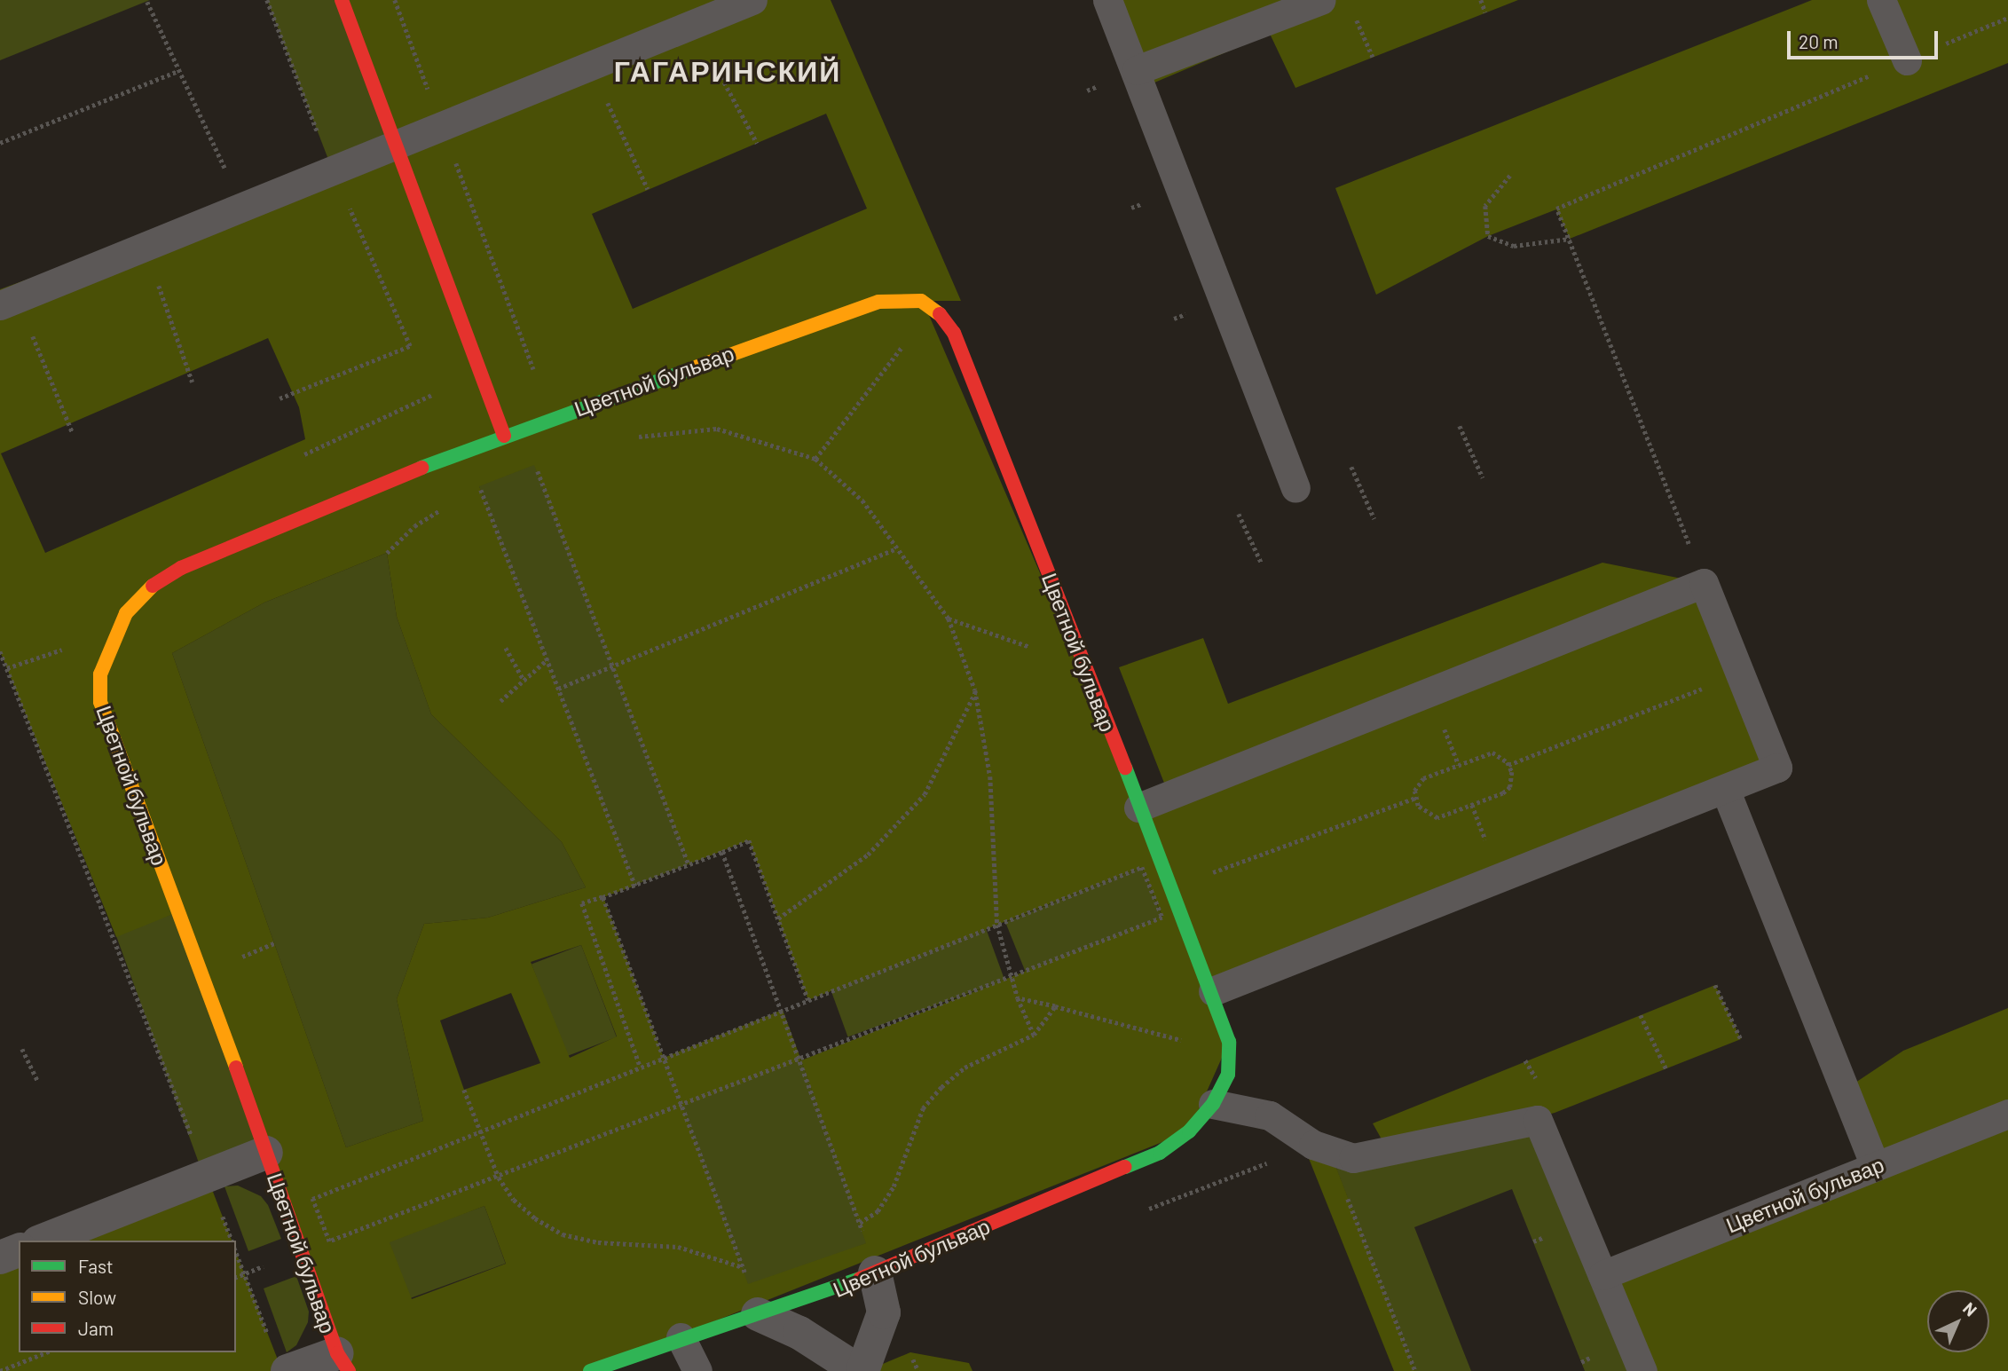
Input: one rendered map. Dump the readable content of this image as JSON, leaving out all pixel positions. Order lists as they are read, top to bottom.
{
  "streets": {
    "street": ["Цветной бульвар"]
  },
  "districts": ["ГАГАРИНСКИЙ"],
  "legend": ["Fast", "Slow", "Jam"],
  "scale_bar": "20 m",
  "north": "top right"
}
